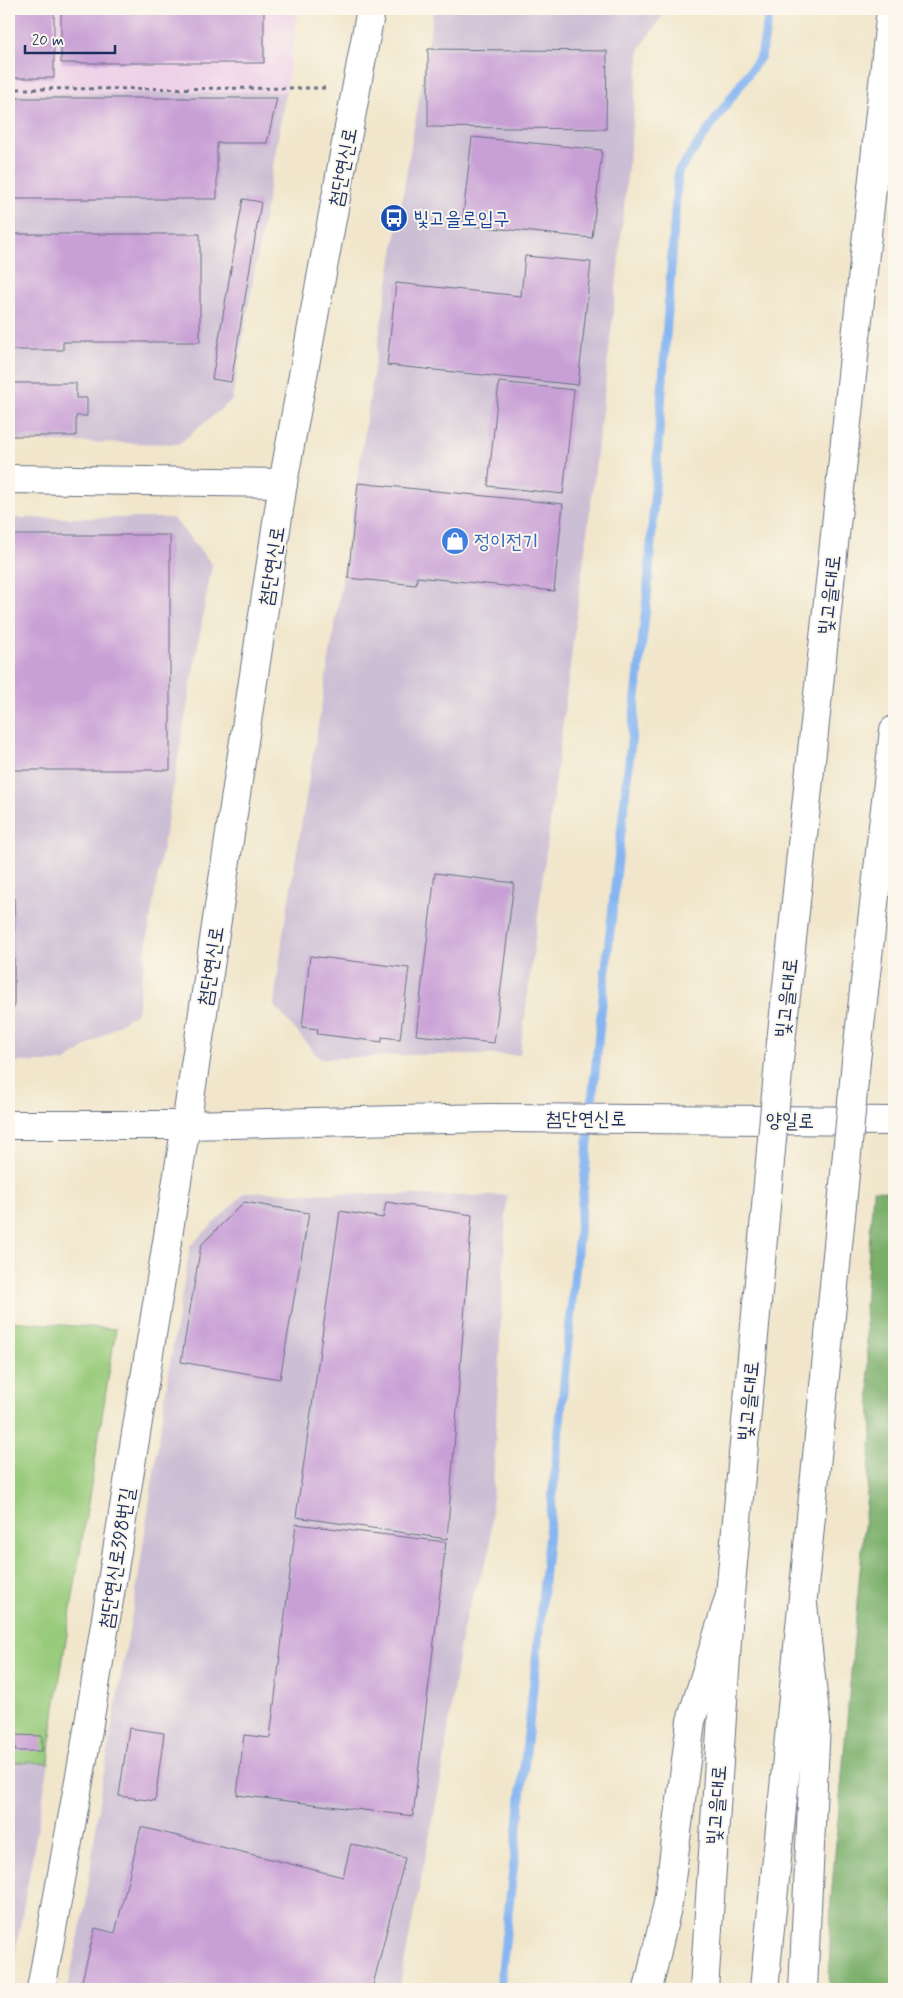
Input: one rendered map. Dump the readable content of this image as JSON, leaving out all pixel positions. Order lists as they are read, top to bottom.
{
  "streets": {
    "main road": [
      "첨단연신로",
      "빛고을대로",
      "양일로",
      "첨단연신로398번길"
    ]
  },
  "crossings": [
    ["첨단연신로", "양일로"],
    ["첨단연신로", "첨단연신로398번길"]
  ],
  "places": {
    "bus stop": ["빛고을로입구"],
    "shop": ["정이전기"]
  },
  "scale_bar": "20 m"
}
